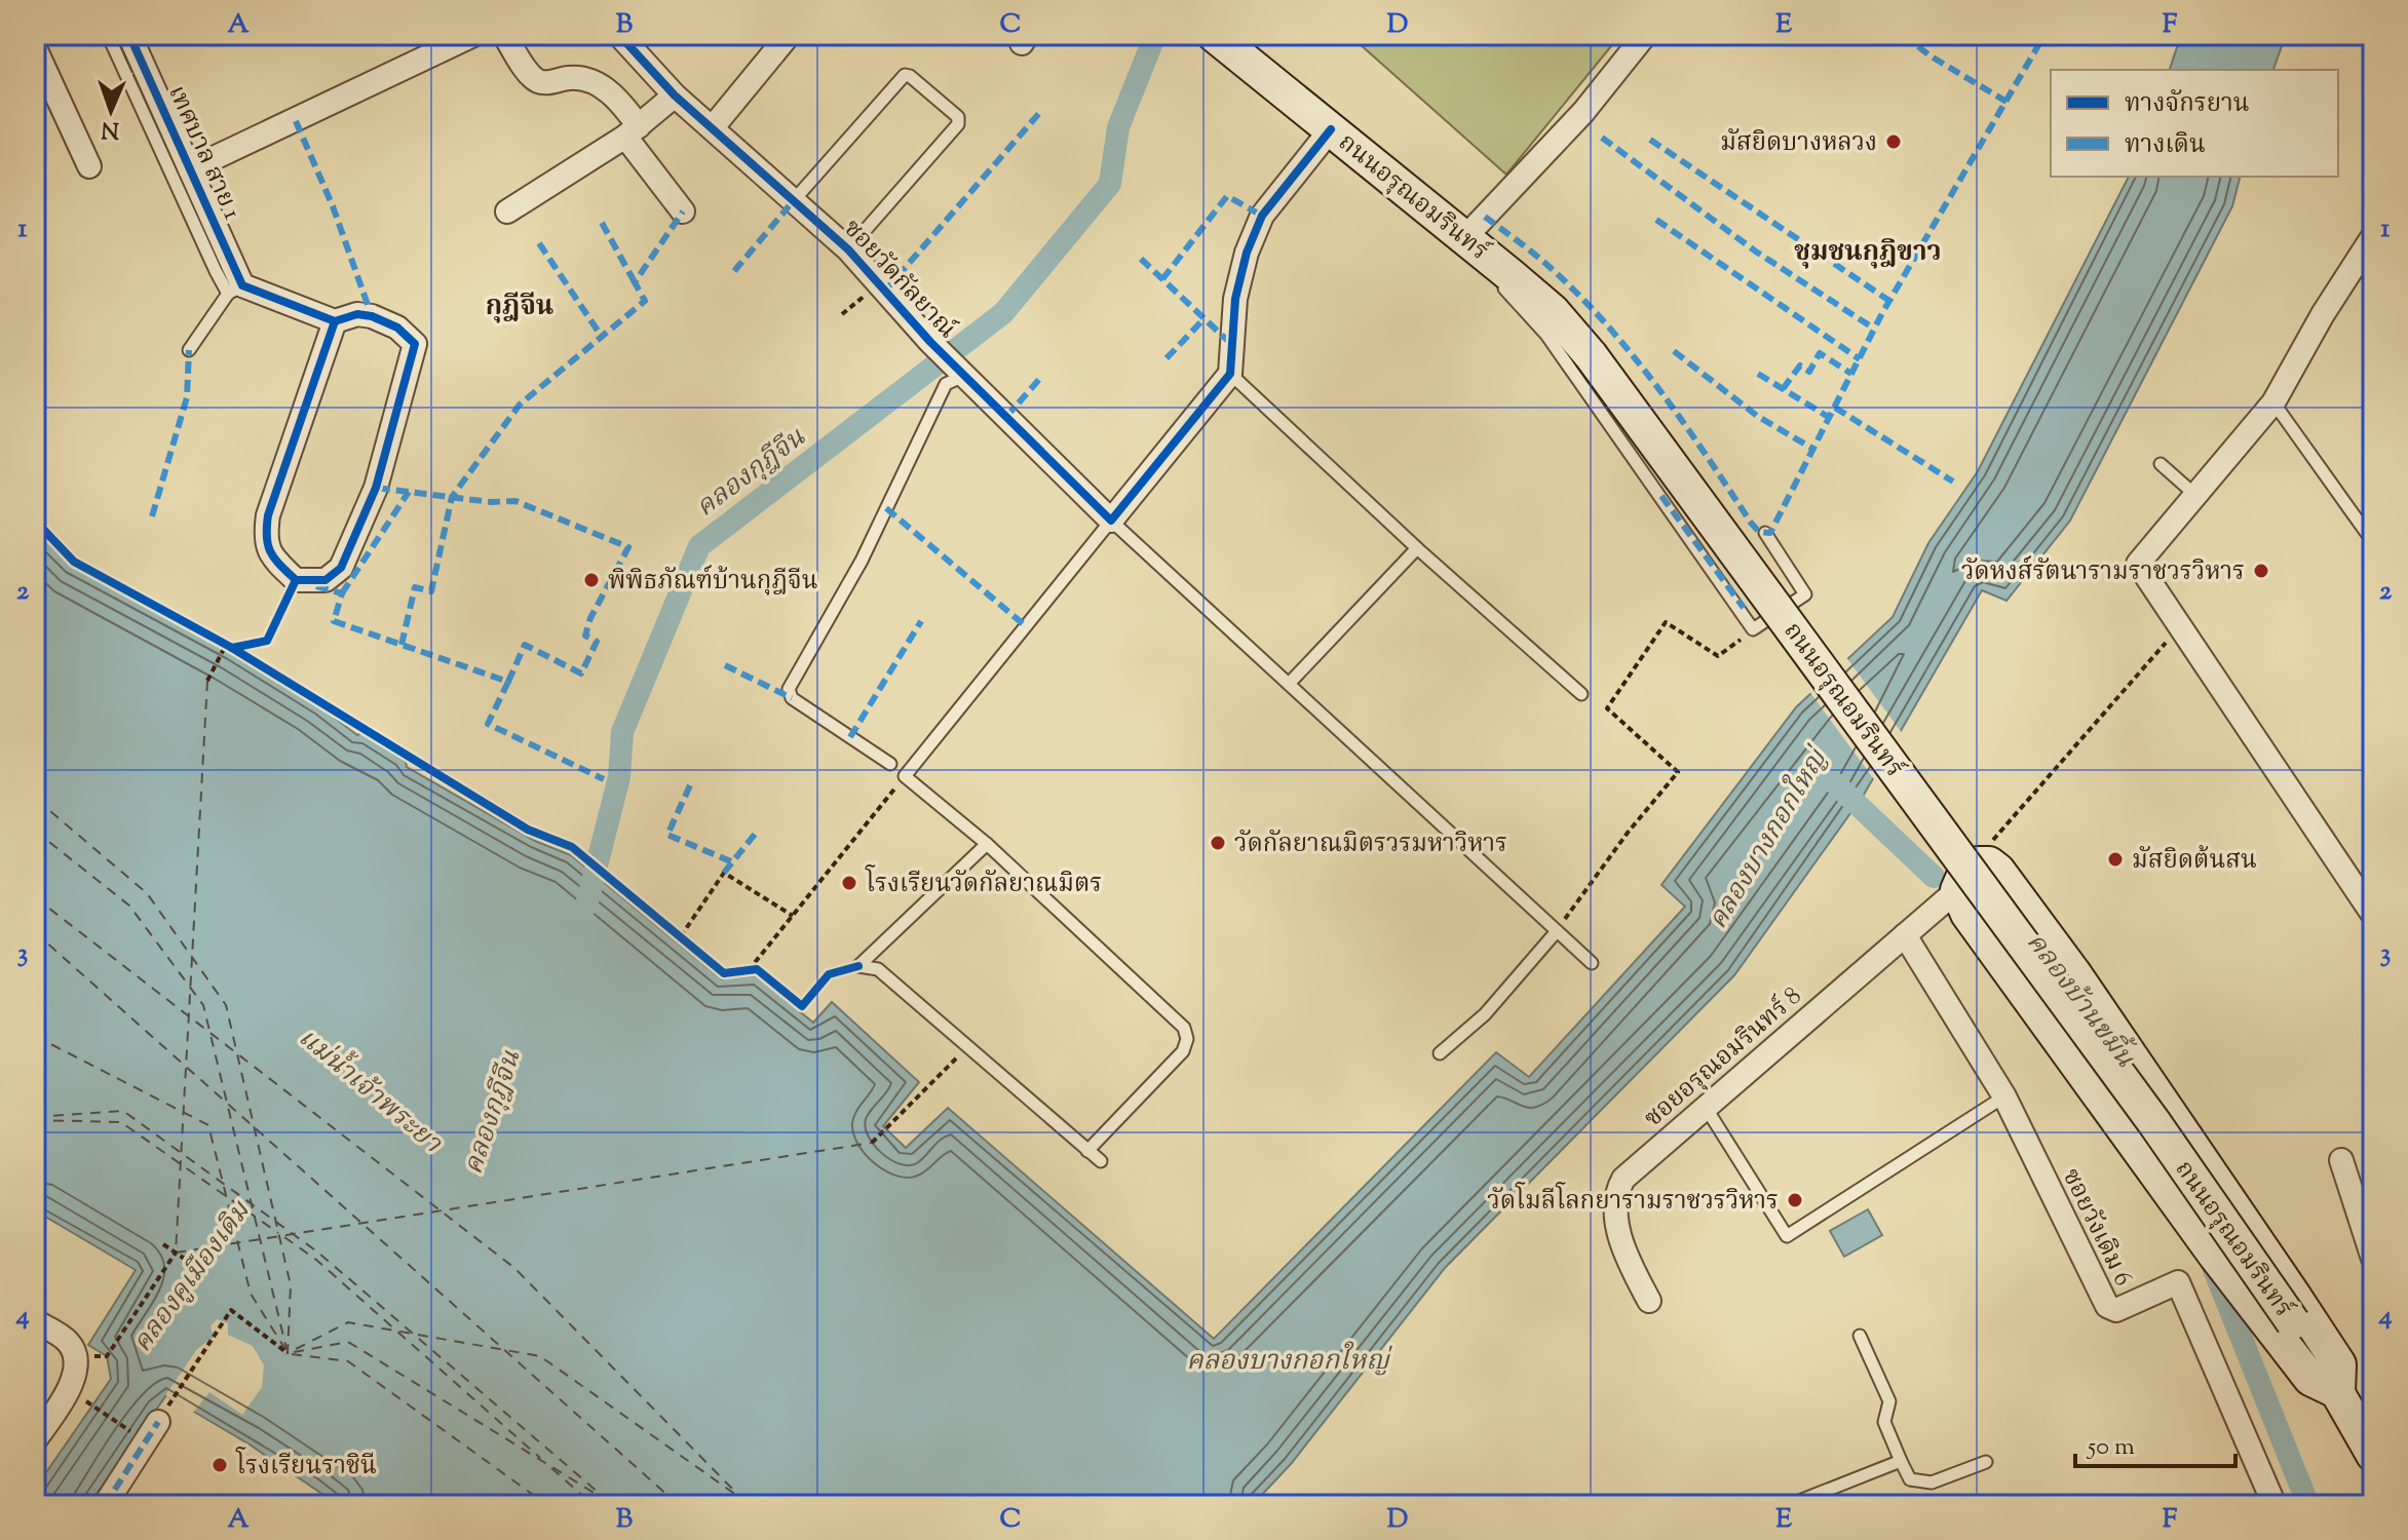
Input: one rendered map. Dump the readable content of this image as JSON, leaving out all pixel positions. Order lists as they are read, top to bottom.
{
  "streets": {
    "main road": ["ถนนอรุณอมรินทร์"],
    "street": [
      "เทศบาล สาย 1",
      "ซอยวัดกัลยาณ์",
      "ซอยอรุณอมรินทร์ 8",
      "ซอยวังเดิม 6"
    ]
  },
  "crossings": [
    ["ซอยอรุณอมรินทร์ 8", "ซอยวังเดิม 6"]
  ],
  "districts": ["ชุมชนกุฎิขาว", "กุฎีจีน"],
  "water": [
    "คลองกุฎีจีน",
    "คลองบางกอกใหญ่",
    "คลองบ้านขมิ้น",
    "แม่น้ำเจ้าพระยา",
    "คลองคูเมืองเดิม"
  ],
  "places": [
    "มัสยิดบางหลวง",
    "วัดหงส์รัตนารามราชวรวิหาร",
    "พิพิธภัณฑ์บ้านกุฎีจีน",
    "วัดกัลยาณมิตรวรมหาวิหาร",
    "มัสยิดต้นสน",
    "โรงเรียนวัดกัลยาณมิตร",
    "วัดโมลีโลกยารามราชวรวิหาร",
    "โรงเรียนราชินี"
  ],
  "legend": ["ทางจักรยาน", "ทางเดิน"],
  "scale_bar": "50 m",
  "north": "bottom",
  "grid": {
    "columns": [
      "A",
      "B",
      "C",
      "D",
      "E",
      "F"
    ],
    "rows": [
      "1",
      "2",
      "3",
      "4"
    ]
  }
}
